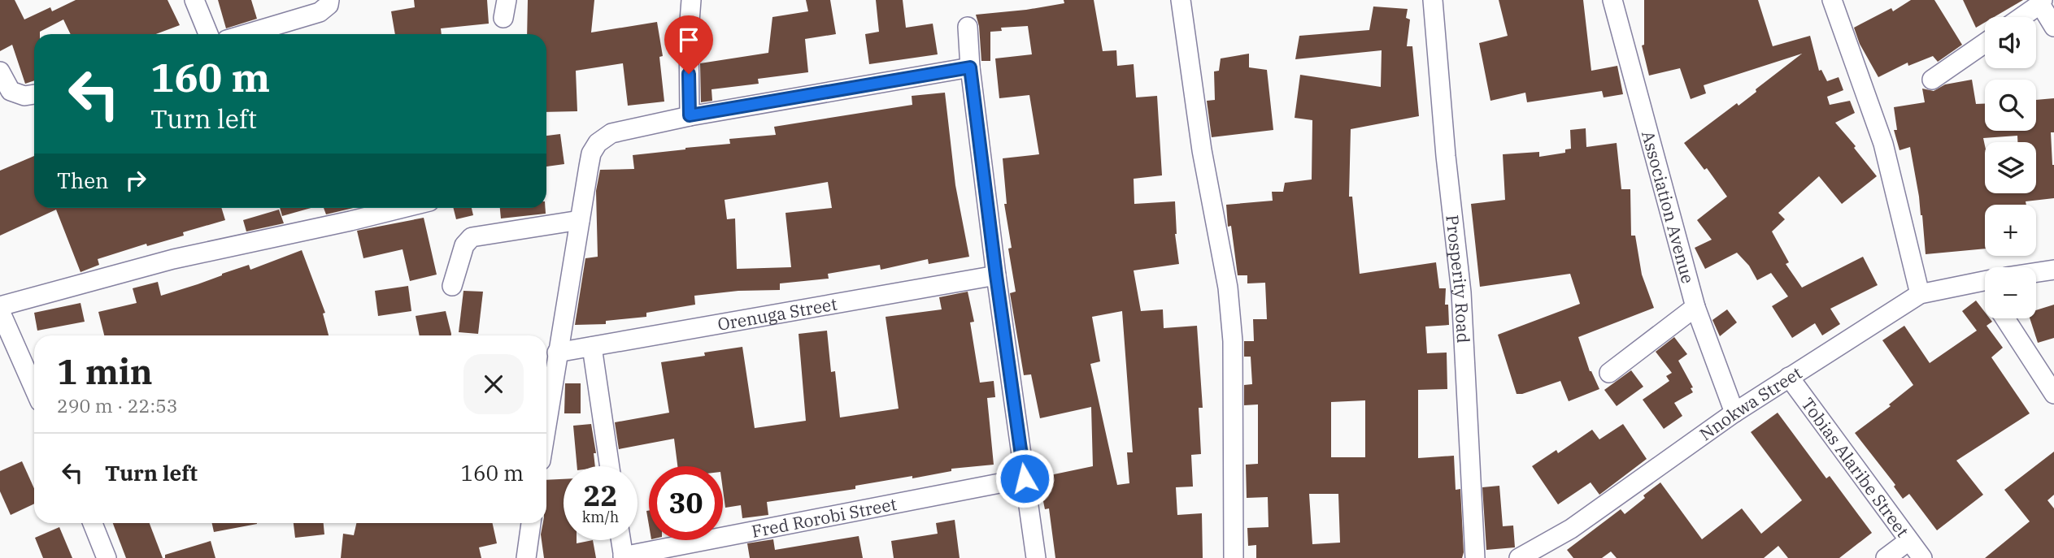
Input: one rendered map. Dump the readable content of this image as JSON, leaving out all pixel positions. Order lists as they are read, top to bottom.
{
  "streets": {
    "street": [
      "Association Avenue",
      "Prosperity Road",
      "Orenuga Street",
      "Nnokwa Street",
      "Tobias Alaribe Street",
      "Fred Rorobi Street"
    ]
  },
  "crossings": [
    ["Association Avenue", "Nnokwa Street"],
    ["Nnokwa Street", "Tobias Alaribe Street"]
  ],
  "page": {
    "map_buttons": ["+", "−"],
    "turn": ["160 m", "Turn left"],
    "then": "Then",
    "heading": ["1 min", "290 m · 22:53"],
    "list": [
      {
        "name": "Turn left",
        "value": "160 m"
      }
    ],
    "speed": "22 km/h",
    "limit": "30"
  }
}
